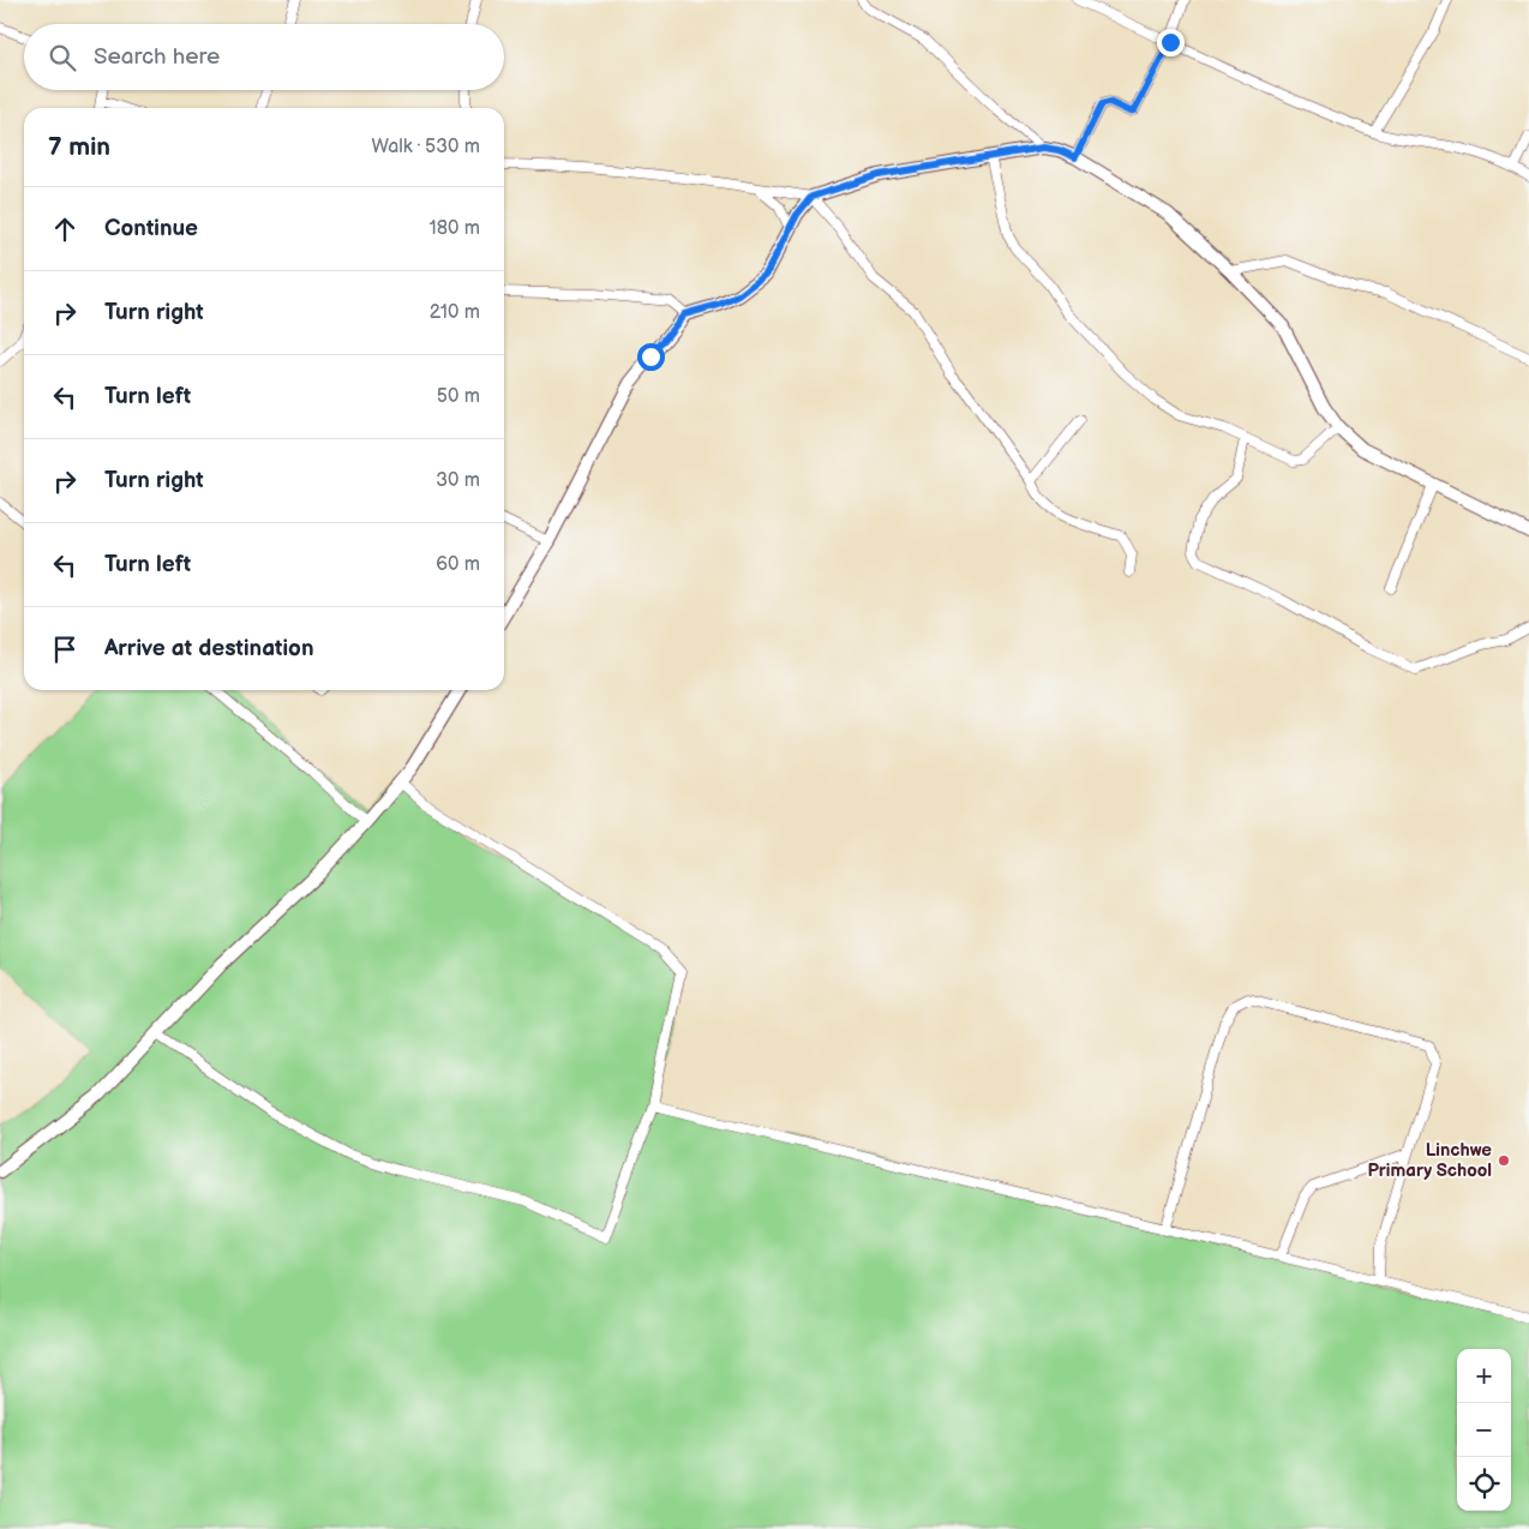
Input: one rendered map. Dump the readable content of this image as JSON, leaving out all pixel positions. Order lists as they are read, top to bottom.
{
  "places": ["Linchwe Primary School"],
  "page": {
    "search": "Search here",
    "heading": ["7 min", "Walk · 530 m"],
    "list": [
      ["Continue", "180 m"],
      ["Turn right", "210 m"],
      ["Turn left", "50 m"],
      ["Turn right", "30 m"],
      ["Turn left", "60 m"],
      "Arrive at destination"
    ],
    "map_buttons": ["+", "−"]
  }
}
